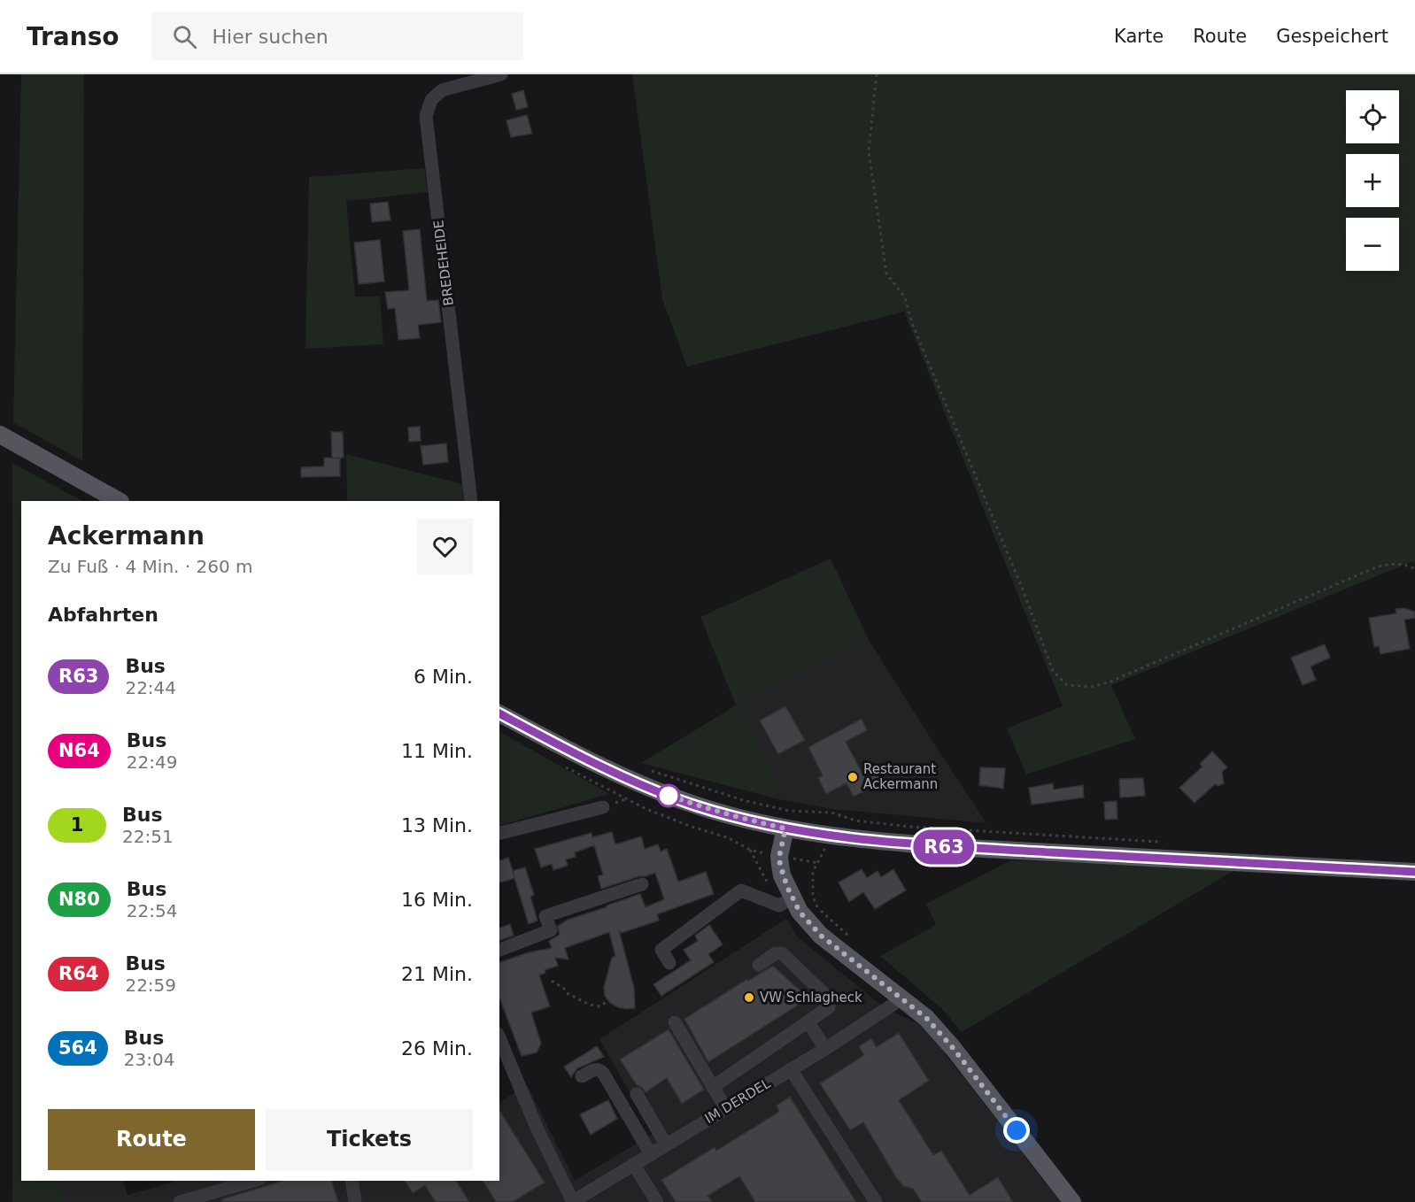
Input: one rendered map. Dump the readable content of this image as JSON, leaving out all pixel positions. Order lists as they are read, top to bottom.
{
  "streets": {
    "street": ["BREDEHEIDE", "IM DERDEL"]
  },
  "places": ["Restaurant Ackermann", "VW Schlagheck"],
  "lines": ["bus line R63"],
  "page": {
    "header": "Transo",
    "search": "Hier suchen",
    "nav": ["Karte", "Route", "Gespeichert"],
    "on_map": "R63",
    "map_buttons": ["+", "−"],
    "heading": [
      ["Ackermann", "Zu Fuß · 4 Min. · 260 m"],
      "Abfahrten"
    ],
    "list": [
      {
        "mark": "R63",
        "name": "Bus",
        "note": "22:44",
        "value": "6 Min."
      },
      {
        "mark": "N64",
        "name": "Bus",
        "note": "22:49",
        "value": "11 Min."
      },
      {
        "mark": "1",
        "name": "Bus",
        "note": "22:51",
        "value": "13 Min."
      },
      {
        "mark": "N80",
        "name": "Bus",
        "note": "22:54",
        "value": "16 Min."
      },
      {
        "mark": "R64",
        "name": "Bus",
        "note": "22:59",
        "value": "21 Min."
      },
      {
        "mark": "564",
        "name": "Bus",
        "note": "23:04",
        "value": "26 Min."
      }
    ],
    "buttons": ["Route", "Tickets"]
  }
}
